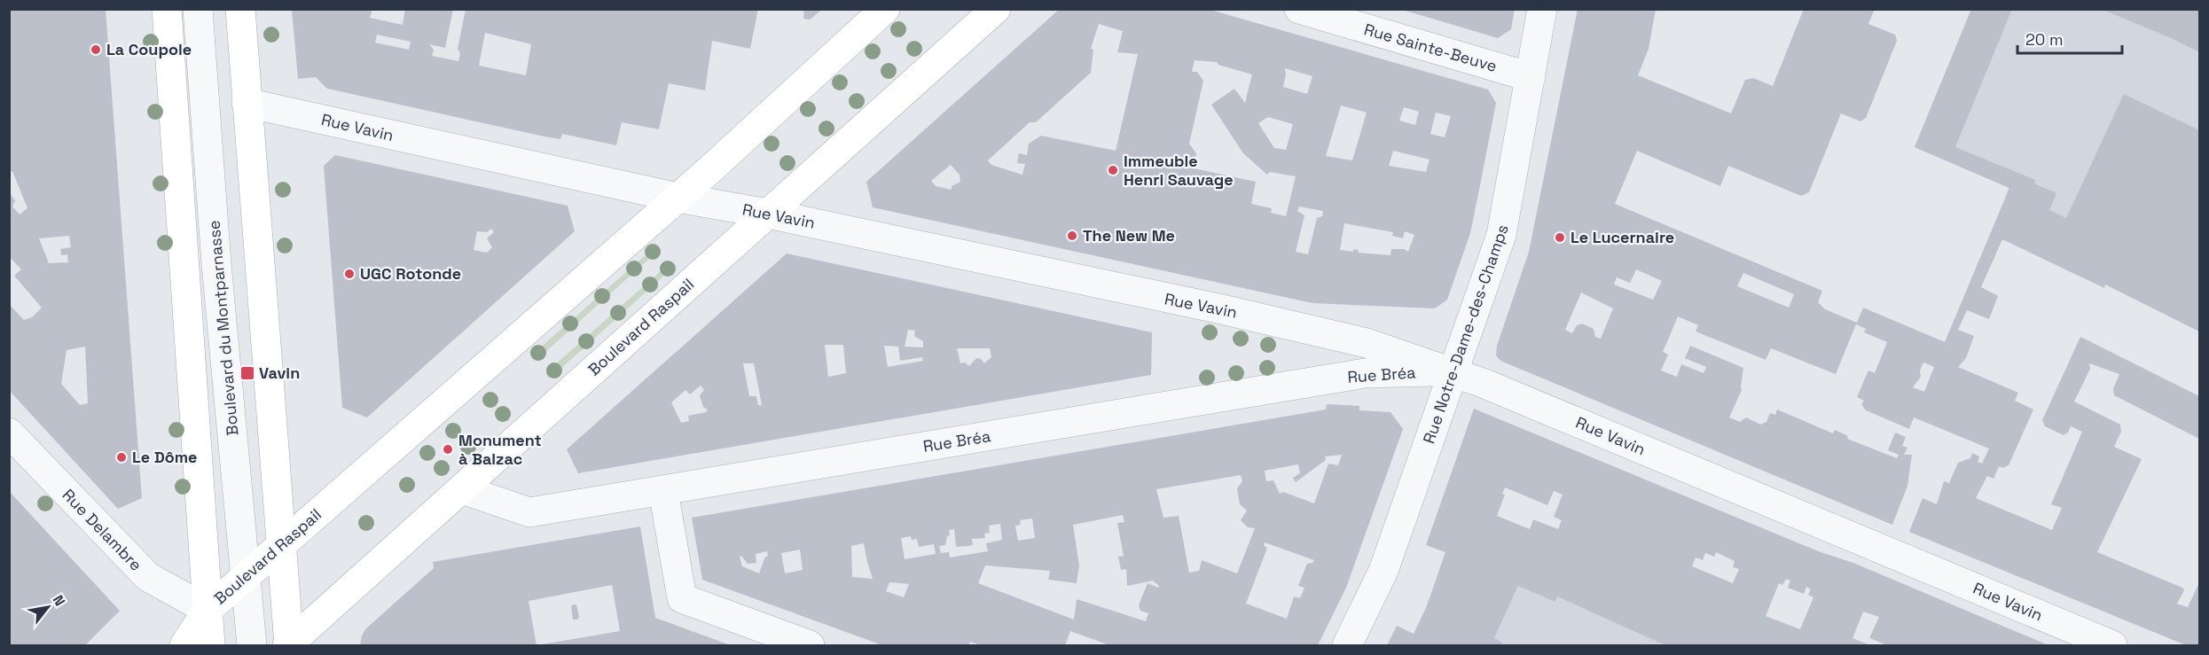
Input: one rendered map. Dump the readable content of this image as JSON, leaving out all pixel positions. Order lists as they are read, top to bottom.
{
  "streets": {
    "main road": ["Boulevard Raspail", "Boulevard du Montparnasse"],
    "street": [
      "Rue Sainte-Beuve",
      "Rue Vavin",
      "Rue Notre-Dame-des-Champs",
      "Rue Bréa",
      "Rue Delambre"
    ]
  },
  "crossings": [
    ["Rue Sainte-Beuve", "Rue Notre-Dame-des-Champs"],
    ["Rue Vavin", "Boulevard Raspail"],
    ["Rue Vavin", "Rue Notre-Dame-des-Champs"],
    ["Rue Vavin", "Rue Bréa"],
    ["Boulevard Raspail", "Boulevard du Montparnasse"],
    ["Boulevard Raspail", "Rue Bréa"],
    ["Boulevard Raspail", "Rue Delambre"],
    ["Boulevard du Montparnasse", "Rue Delambre"],
    ["Rue Notre-Dame-des-Champs", "Rue Bréa"]
  ],
  "places": {
    "other": [
      "La Coupole",
      "Immeuble Henri Sauvage",
      "The New Me",
      "Le Lucernaire",
      "UGC Rotonde",
      "Monument à Balzac",
      "Le Dôme"
    ],
    "transit": ["Vavin"]
  },
  "scale_bar": "20 m",
  "north": "top right"
}
